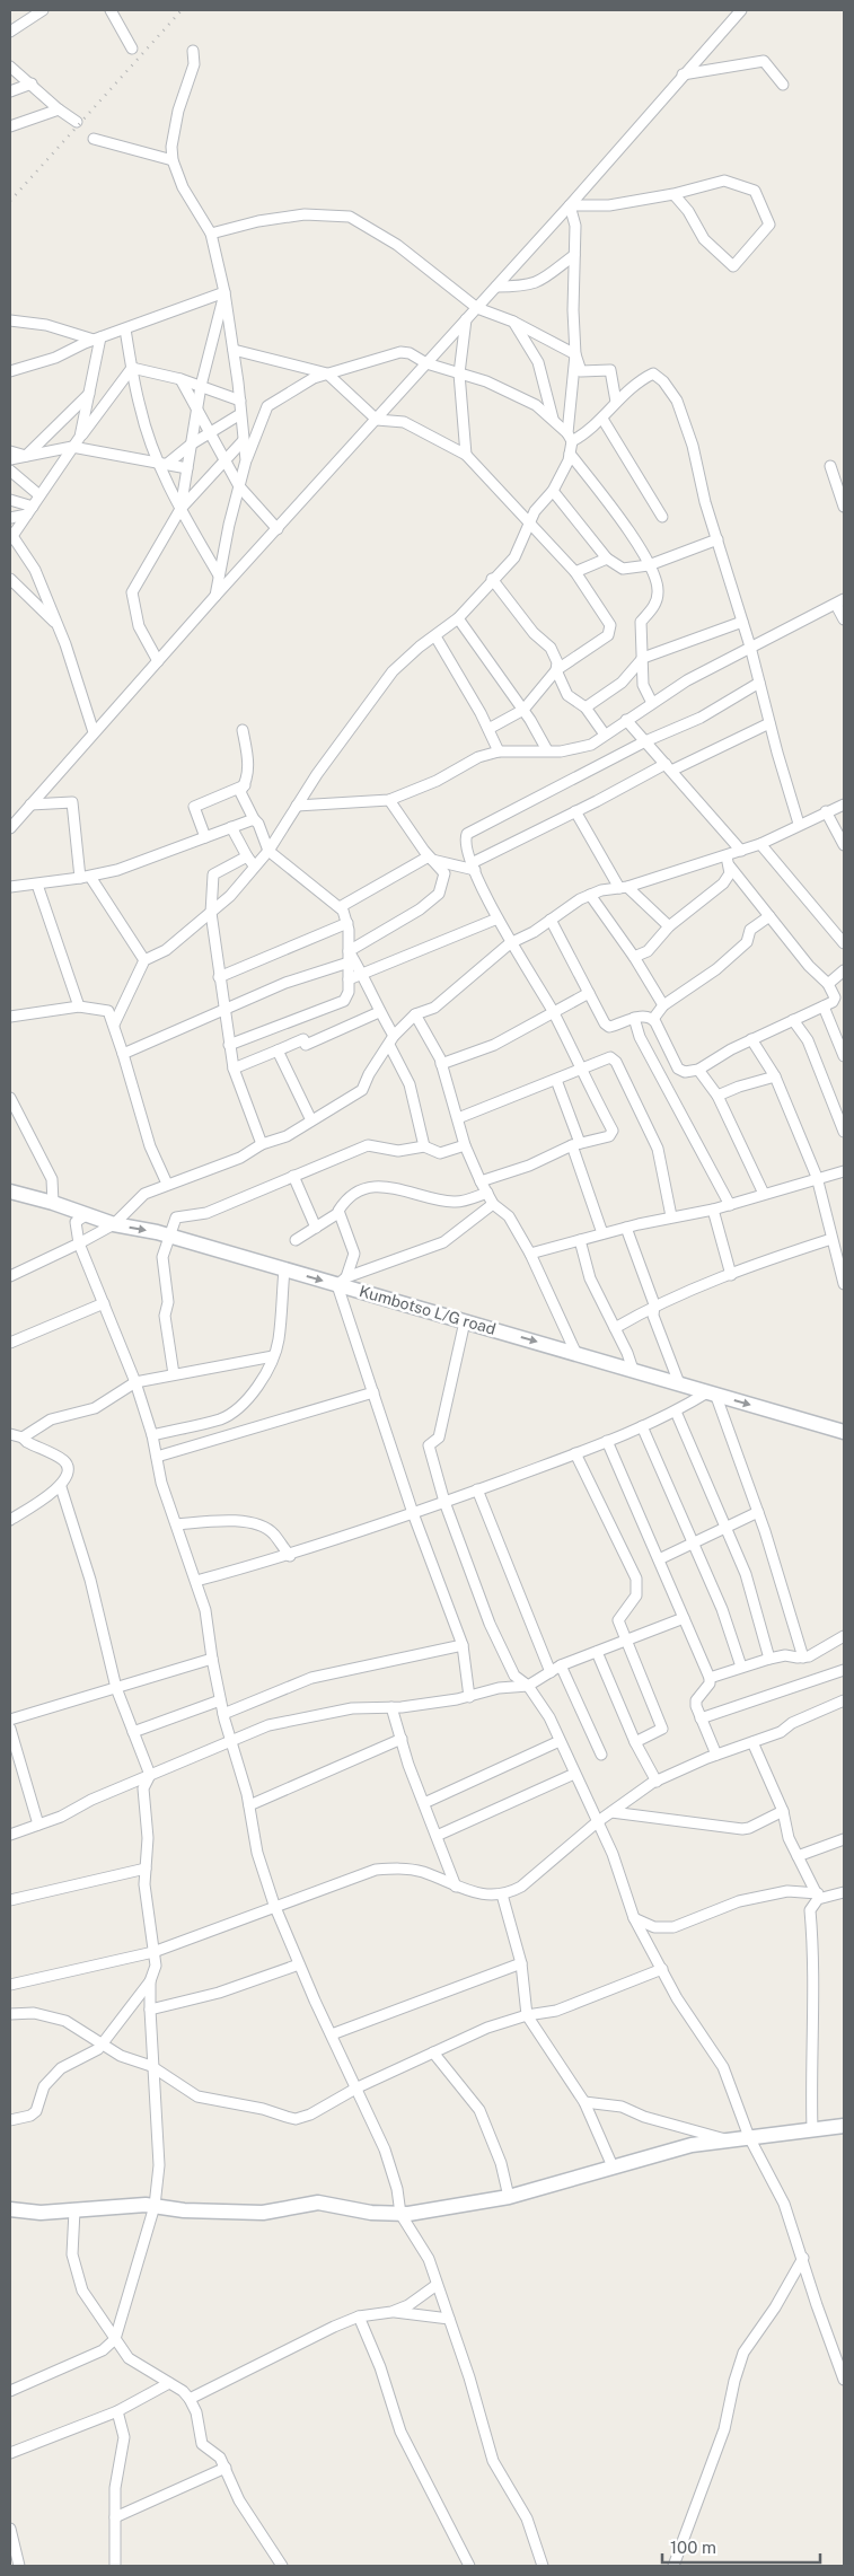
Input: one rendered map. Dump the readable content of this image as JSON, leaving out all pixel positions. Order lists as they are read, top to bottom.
{
  "streets": {
    "main road": ["Kumbotso L/G road"]
  },
  "one_way": ["Kumbotso L/G road"],
  "scale_bar": "100 m"
}
